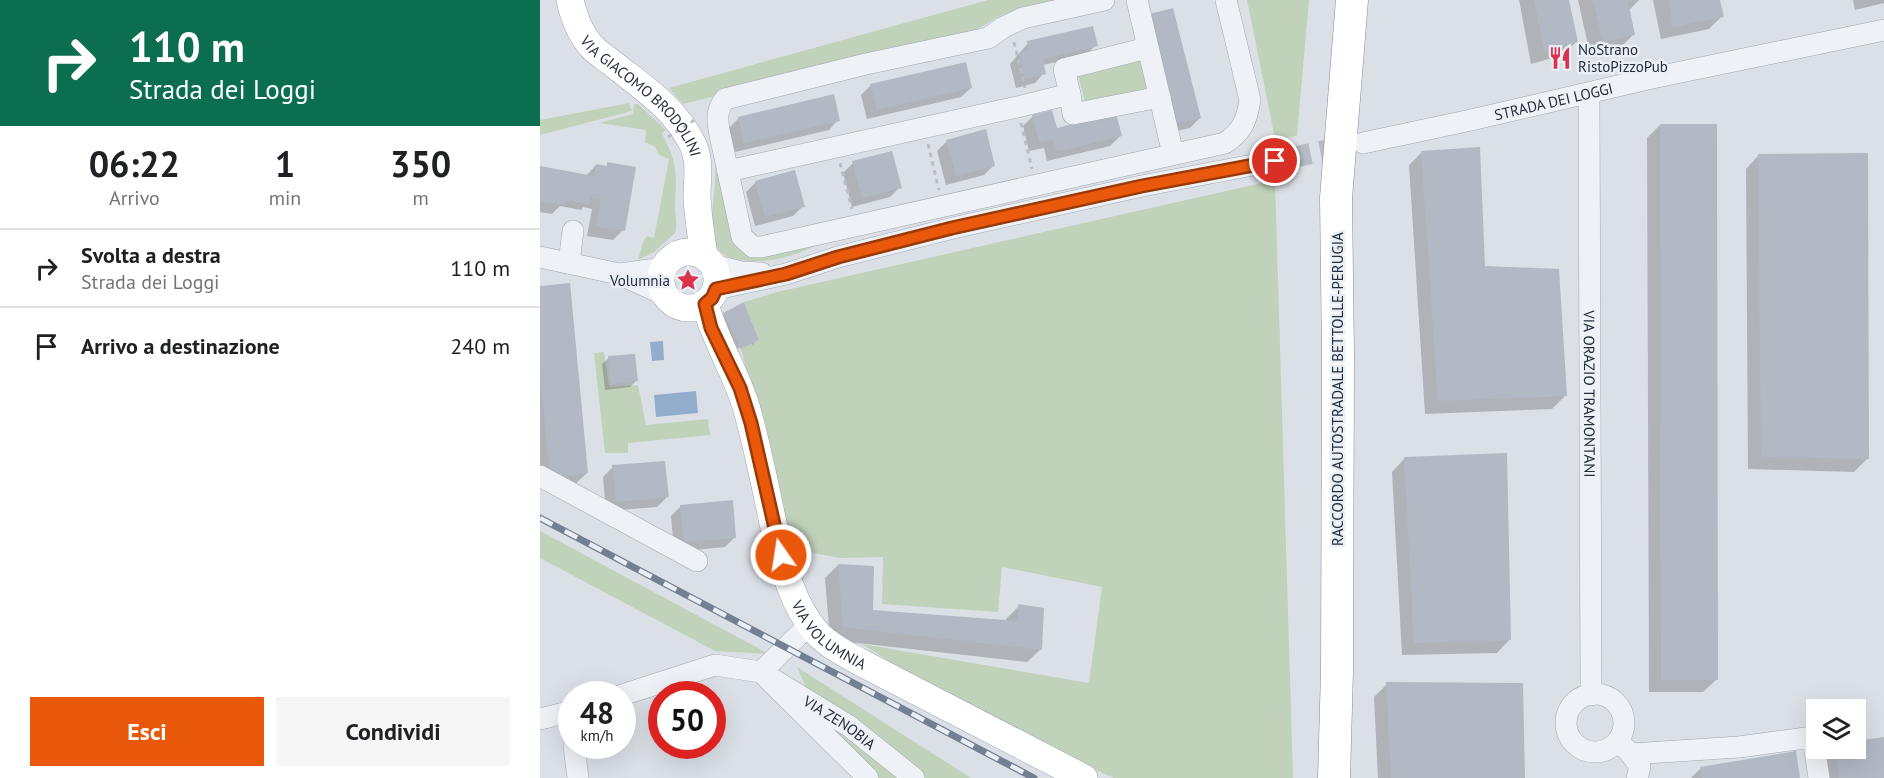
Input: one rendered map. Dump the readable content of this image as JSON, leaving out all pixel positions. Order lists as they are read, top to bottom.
{
  "streets": {
    "highway": ["RACCORDO AUTOSTRADALE BETTOLLE-PERUGIA"],
    "main road": ["VIA GIACOMO BRODOLINI", "VIA VOLUMNIA"],
    "street": ["STRADA DEI LOGGI", "VIA ORAZIO TRAMONTANI", "VIA ZENOBIA"]
  },
  "crossings": [
    ["VIA GIACOMO BRODOLINI", "VIA VOLUMNIA"],
    ["STRADA DEI LOGGI", "VIA ORAZIO TRAMONTANI"]
  ],
  "places": {
    "restaurant": ["NoStrano RistoPizzoPub"],
    "place": ["Volumnia"]
  },
  "page": {
    "turn": ["110 m", "Strada dei Loggi"],
    "eta": [
      "06:22",
      "Arrivo",
      "1",
      "min",
      "350",
      "m"
    ],
    "list": [
      {
        "name": "Svolta a destra",
        "note": "Strada dei Loggi",
        "value": "110 m"
      },
      {
        "name": "Arrivo a destinazione",
        "value": "240 m"
      }
    ],
    "speed": "48 km/h",
    "limit": "50",
    "buttons": ["Esci", "Condividi"]
  }
}
